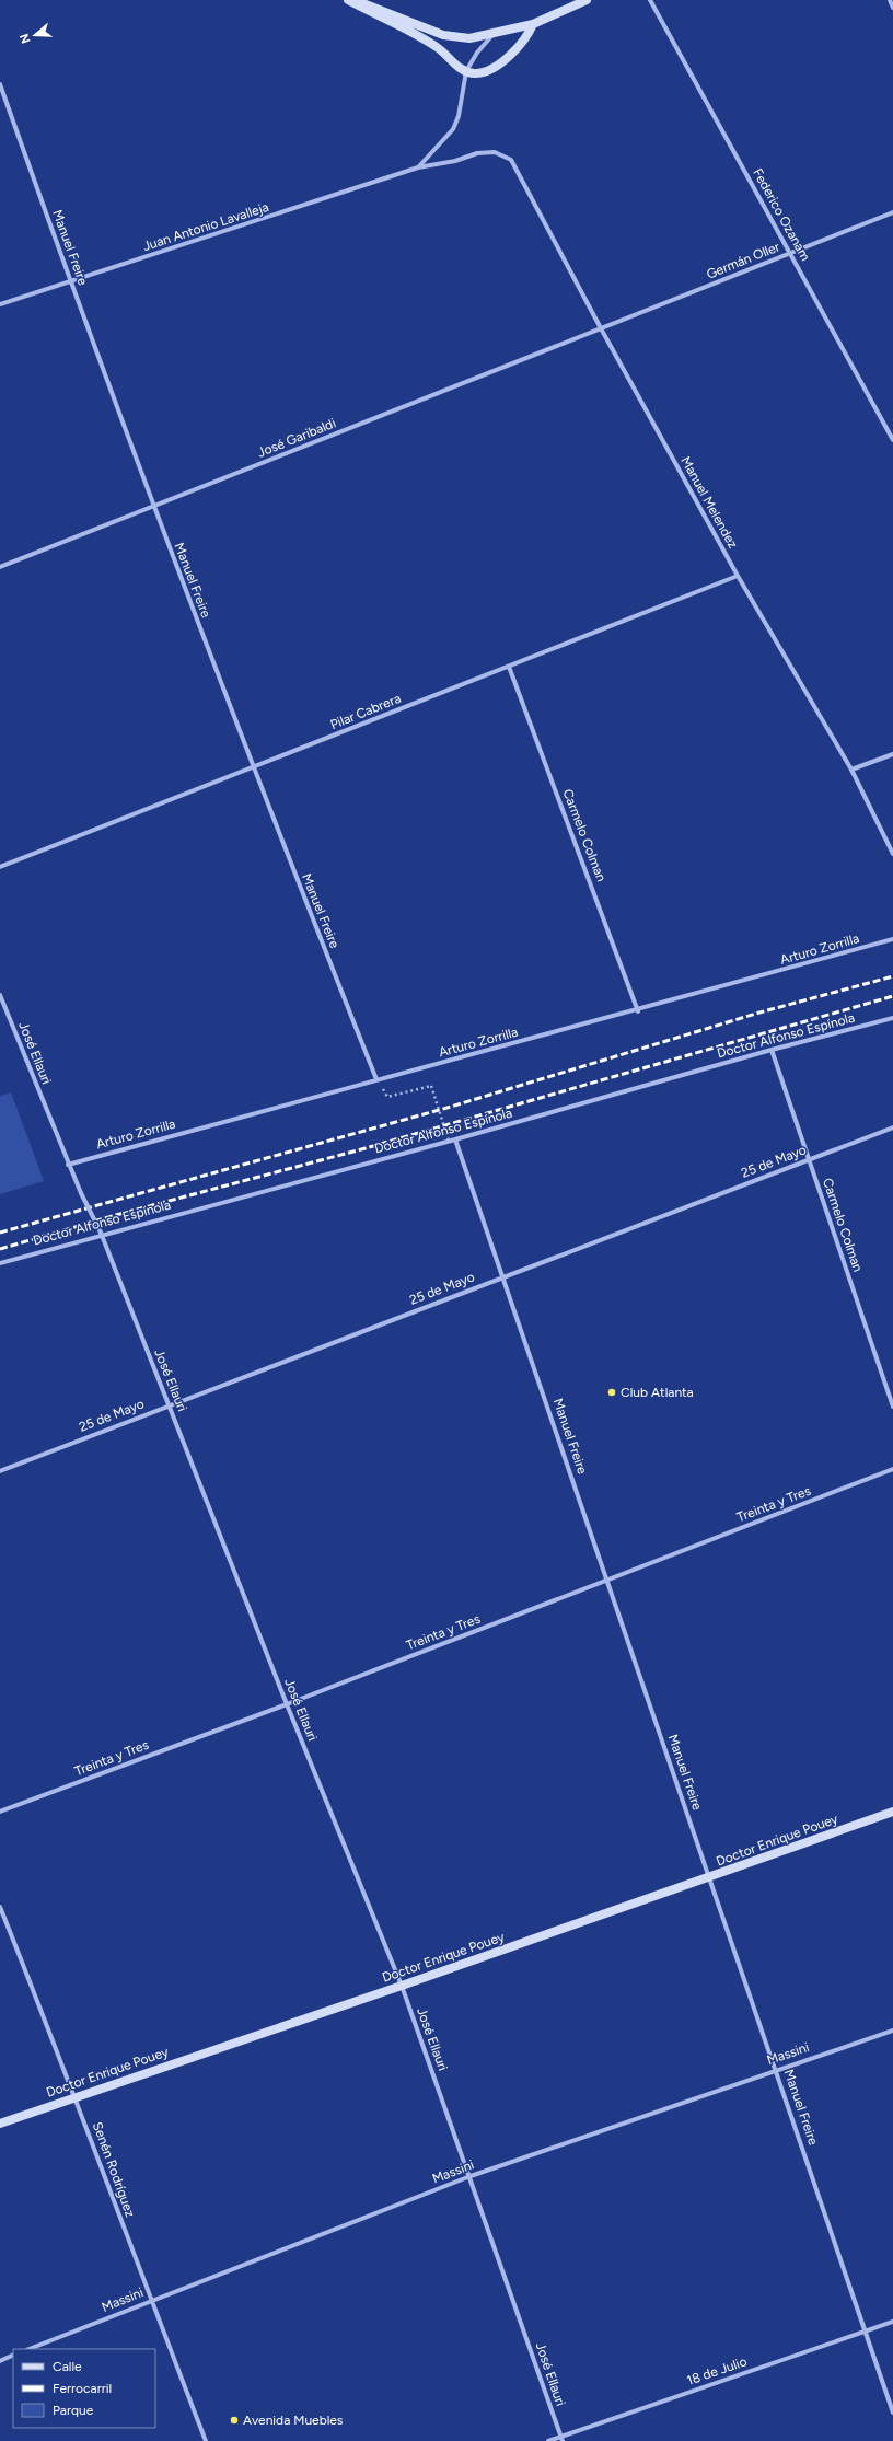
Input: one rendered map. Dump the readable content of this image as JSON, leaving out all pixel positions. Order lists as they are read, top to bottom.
{
  "streets": {
    "street": [
      "Federico Ozanam",
      "Juan Antonio Lavalleja",
      "Manuel Freire",
      "Germán Oller",
      "José Garibaldi",
      "Manuel Melendez",
      "Pilar Cabrera",
      "Carmelo Colman",
      "Arturo Zorrilla",
      "Doctor Alfonso Espínola",
      "José Ellauri",
      "25 de Mayo",
      "Treinta y Tres",
      "Doctor Enrique Pouey",
      "Massini",
      "Senén Rodríguez",
      "18 de Julio"
    ]
  },
  "crossings": [
    ["Federico Ozanam", "Germán Oller"],
    ["Juan Antonio Lavalleja", "Manuel Freire"],
    ["Juan Antonio Lavalleja", "Manuel Melendez"],
    ["Manuel Freire", "José Garibaldi"],
    ["Manuel Freire", "Pilar Cabrera"],
    ["Manuel Freire", "Arturo Zorrilla"],
    ["Manuel Freire", "Doctor Alfonso Espínola"],
    ["Manuel Freire", "25 de Mayo"],
    ["Manuel Freire", "Treinta y Tres"],
    ["Manuel Freire", "Doctor Enrique Pouey"],
    ["Manuel Freire", "Massini"],
    ["Manuel Freire", "18 de Julio"],
    ["Germán Oller", "José Garibaldi"],
    ["Germán Oller", "Manuel Melendez"],
    ["José Garibaldi", "Manuel Melendez"],
    ["Manuel Melendez", "Pilar Cabrera"],
    ["Pilar Cabrera", "Carmelo Colman"],
    ["Carmelo Colman", "Arturo Zorrilla"],
    ["Carmelo Colman", "Doctor Alfonso Espínola"],
    ["Carmelo Colman", "25 de Mayo"],
    ["Arturo Zorrilla", "José Ellauri"],
    ["Doctor Alfonso Espínola", "José Ellauri"],
    ["José Ellauri", "25 de Mayo"],
    ["José Ellauri", "Treinta y Tres"],
    ["José Ellauri", "Doctor Enrique Pouey"],
    ["José Ellauri", "Massini"],
    ["José Ellauri", "18 de Julio"],
    ["Doctor Enrique Pouey", "Senén Rodríguez"],
    ["Massini", "Senén Rodríguez"]
  ],
  "places": ["Club Atlanta", "Avenida Muebles"],
  "legend": ["Calle", "Ferrocarril", "Parque"],
  "north": "left"
}
